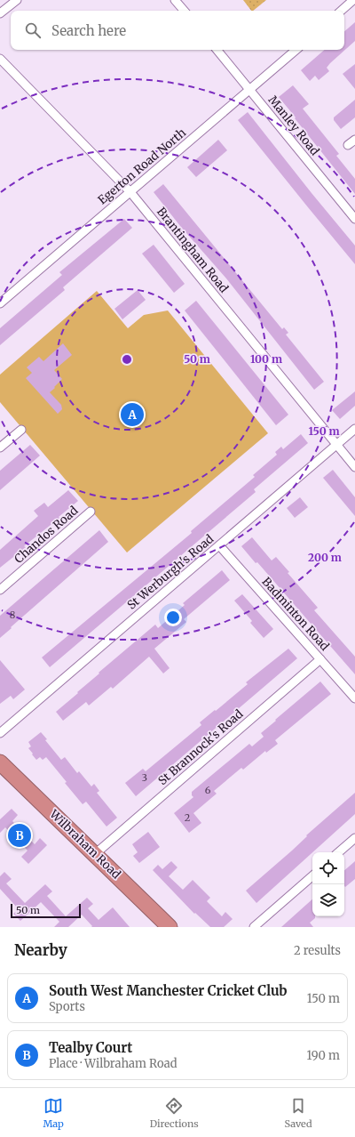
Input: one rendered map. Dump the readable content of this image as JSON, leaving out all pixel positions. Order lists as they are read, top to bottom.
{
  "streets": {
    "highway": ["Wilbraham Road"],
    "street": [
      "Manley Road",
      "Egerton Road North",
      "Brantingham Road",
      "Chandos Road",
      "St Werburgh's Road",
      "Badminton Road",
      "St Brannock's Road"
    ]
  },
  "crossings": [
    ["Manley Road", "Egerton Road North"],
    ["Egerton Road North", "Brantingham Road"],
    ["Brantingham Road", "St Werburgh's Road"],
    ["St Werburgh's Road", "Badminton Road"],
    ["Badminton Road", "St Brannock's Road"],
    ["St Brannock's Road", "Wilbraham Road"]
  ],
  "house_numbers": [
    "8",
    "3",
    "6",
    "2"
  ],
  "scale_bar": "50 m",
  "page": {
    "search": "Search here",
    "pins": ["A", "B"],
    "scale": "50 m",
    "heading": ["Nearby", "2 results"],
    "list": [
      {
        "mark": "A",
        "name": "South West Manchester Cricket Club",
        "note": "Sports",
        "value": "150 m"
      },
      {
        "mark": "B",
        "name": "Tealby Court",
        "note": "Place · Wilbraham Road",
        "value": "190 m"
      }
    ],
    "nav": ["Map", "Directions", "Saved"]
  },
  "rings": [
    "50 m",
    "100 m",
    "150 m",
    "200 m"
  ]
}
